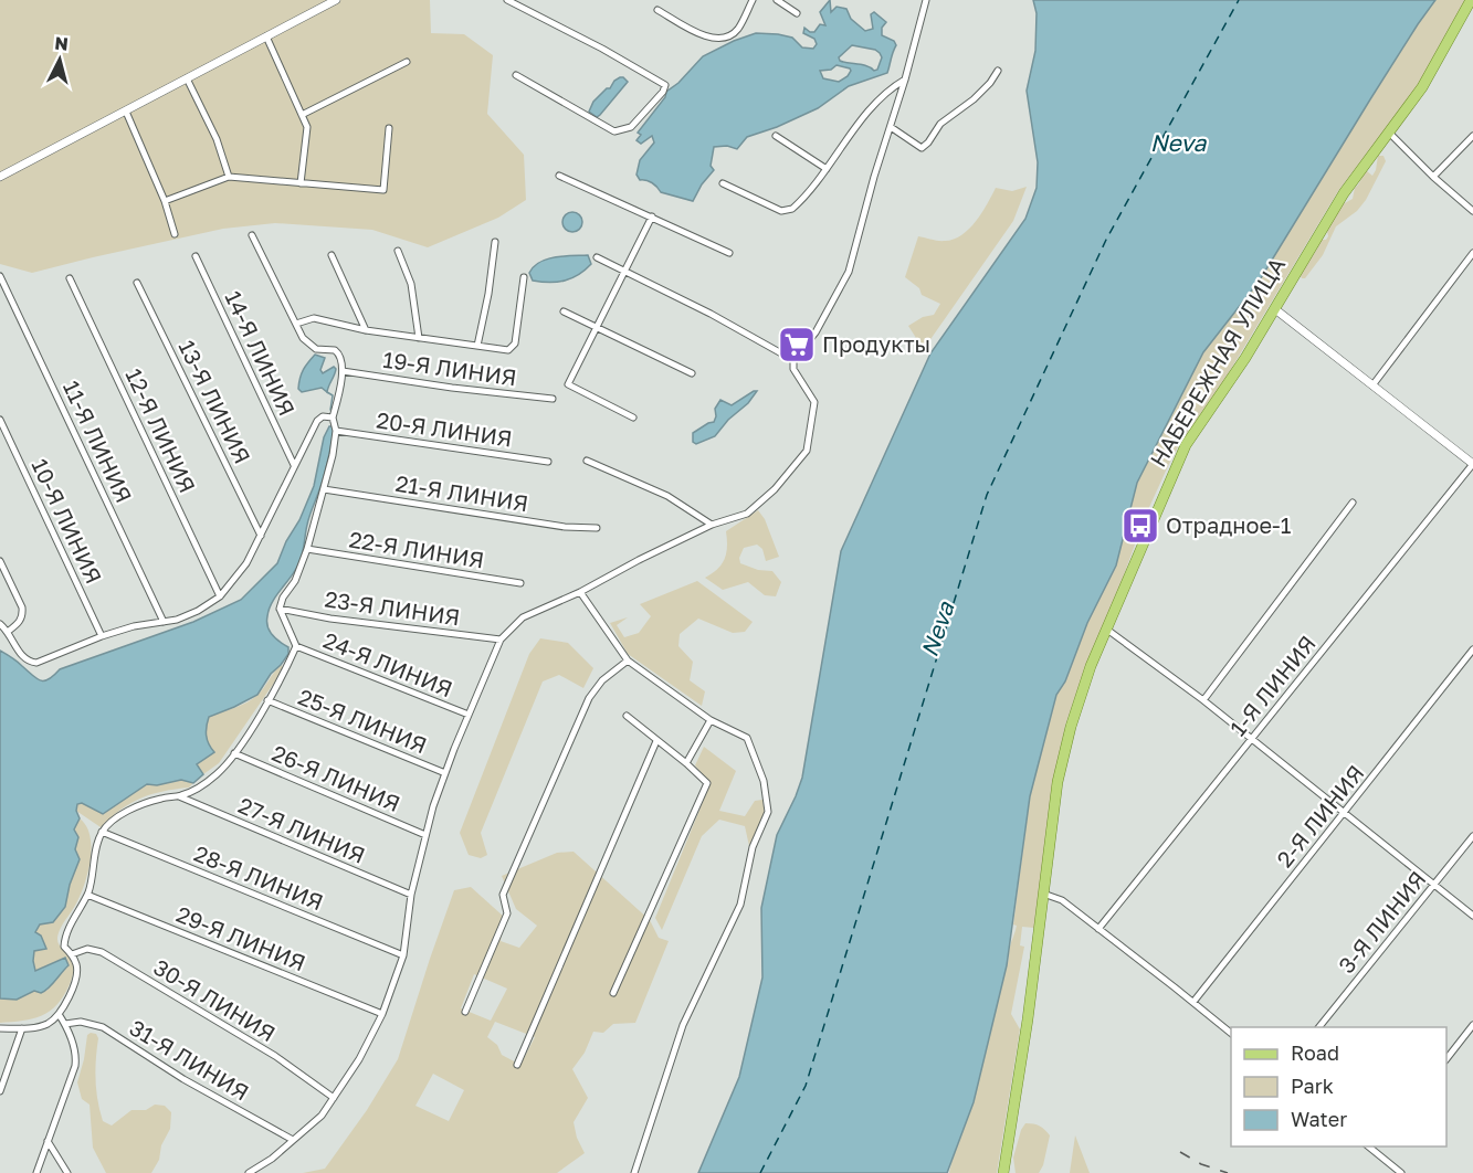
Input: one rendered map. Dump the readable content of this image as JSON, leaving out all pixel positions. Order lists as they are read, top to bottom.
{
  "streets": {
    "main road": ["НАБЕРЕЖНАЯ УЛИЦА"],
    "street": [
      "14-Я ЛИНИЯ",
      "19-Я ЛИНИЯ",
      "13-Я ЛИНИЯ",
      "20-Я ЛИНИЯ",
      "12-Я ЛИНИЯ",
      "11-Я ЛИНИЯ",
      "21-Я ЛИНИЯ",
      "10-Я ЛИНИЯ",
      "22-Я ЛИНИЯ",
      "23-Я ЛИНИЯ",
      "24-Я ЛИНИЯ",
      "1-Я ЛИНИЯ",
      "25-Я ЛИНИЯ",
      "26-Я ЛИНИЯ",
      "2-Я ЛИНИЯ",
      "27-Я ЛИНИЯ",
      "28-Я ЛИНИЯ",
      "3-Я ЛИНИЯ",
      "29-Я ЛИНИЯ",
      "30-Я ЛИНИЯ",
      "31-Я ЛИНИЯ"
    ]
  },
  "water": ["Neva"],
  "places": {
    "supermarket": ["Продукты"],
    "bus stop": ["Отрадное-1"]
  },
  "legend": ["Road", "Park", "Water"],
  "north": "top"
}
